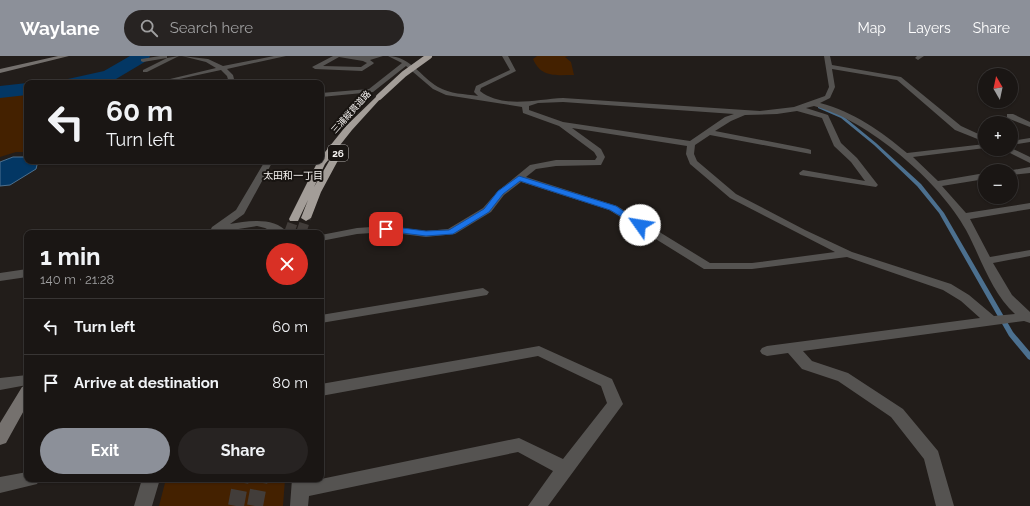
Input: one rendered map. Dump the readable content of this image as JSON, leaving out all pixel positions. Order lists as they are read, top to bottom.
{
  "streets": {
    "highway": ["三浦縦貫道路", "26"]
  },
  "districts": ["太田和一丁目"],
  "north": "top",
  "page": {
    "header": "Waylane",
    "search": "Search here",
    "nav": ["Map", "Layers", "Share"],
    "map_buttons": ["+", "−"],
    "turn": ["60 m", "Turn left"],
    "heading": ["1 min", "140 m · 21:28"],
    "list": [
      {
        "name": "Turn left",
        "value": "60 m"
      },
      {
        "name": "Arrive at destination",
        "value": "80 m"
      }
    ],
    "buttons": ["Exit", "Share"]
  }
}
